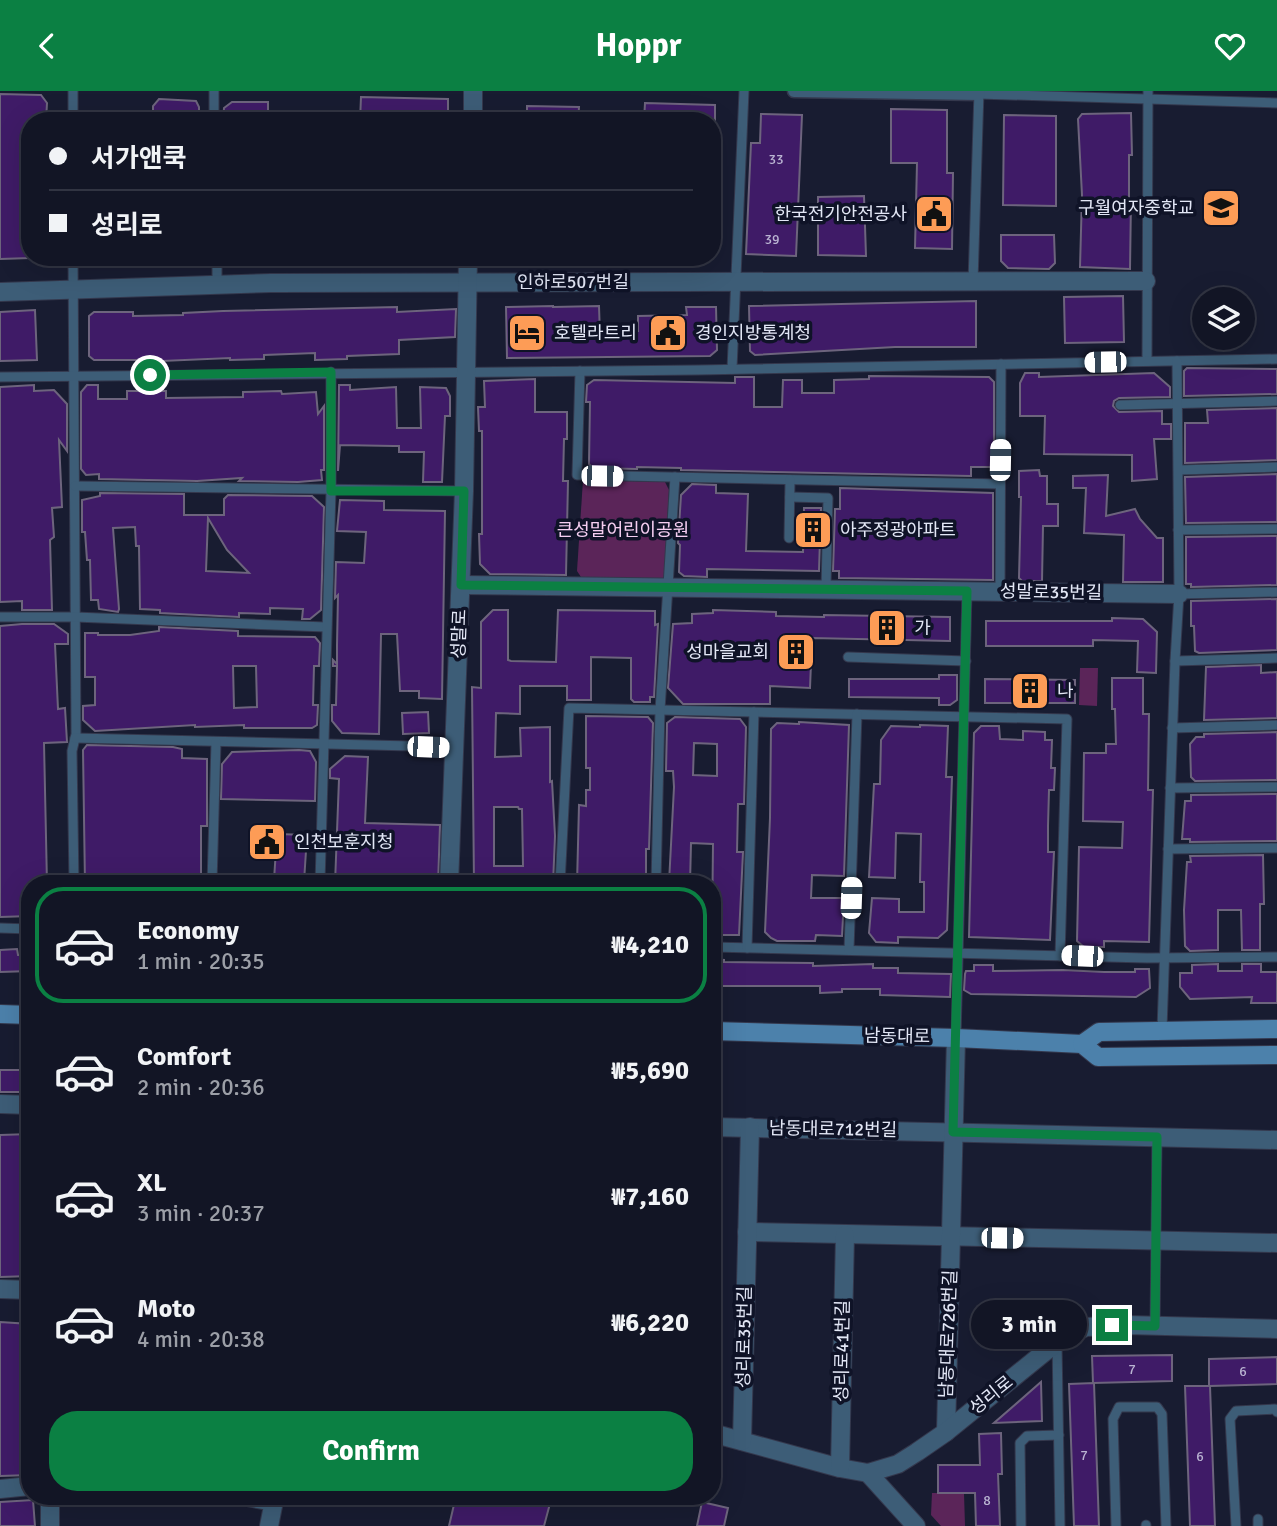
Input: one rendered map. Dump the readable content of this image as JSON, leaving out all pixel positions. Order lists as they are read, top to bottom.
{
  "streets": {
    "main road": ["남동대로"],
    "street": [
      "인하로507번길",
      "성말로35번길",
      "성말로",
      "남동대로712번길",
      "남동대로726번길",
      "성리로35번길",
      "성리로41번길",
      "성리로"
    ]
  },
  "crossings": [
    ["인하로507번길", "성말로"],
    ["성말로35번길", "성말로"],
    ["남동대로", "남동대로726번길"],
    ["남동대로712번길", "남동대로726번길"],
    ["남동대로712번길", "성리로35번길"],
    ["남동대로726번길", "성리로"],
    ["성리로35번길", "성리로"],
    ["성리로41번길", "성리로"]
  ],
  "parks": ["큰성말어린이공원"],
  "places": {
    "school or university": ["구월여자중학교"],
    "public building": ["한국전기안전공사", "경인지방통계청", "인천보훈지청"],
    "hotel": ["호텔라트리"],
    "building": [
      "아주정광아파트",
      "가",
      "성마을교회",
      "나"
    ]
  },
  "house_numbers": [
    "33",
    "39",
    "7",
    "6",
    "7",
    "6",
    "8"
  ],
  "page": {
    "header": "Hoppr",
    "banner": ["서가앤쿡", "성리로"],
    "list": [
      {
        "name": "Economy",
        "note": "1 min · 20:35",
        "value": "₩4,210"
      },
      {
        "name": "Comfort",
        "note": "2 min · 20:36",
        "value": "₩5,690"
      },
      {
        "name": "XL",
        "note": "3 min · 20:37",
        "value": "₩7,160"
      },
      {
        "name": "Moto",
        "note": "4 min · 20:38",
        "value": "₩6,220"
      }
    ],
    "bubble": "3 min",
    "buttons": "Confirm"
  }
}
